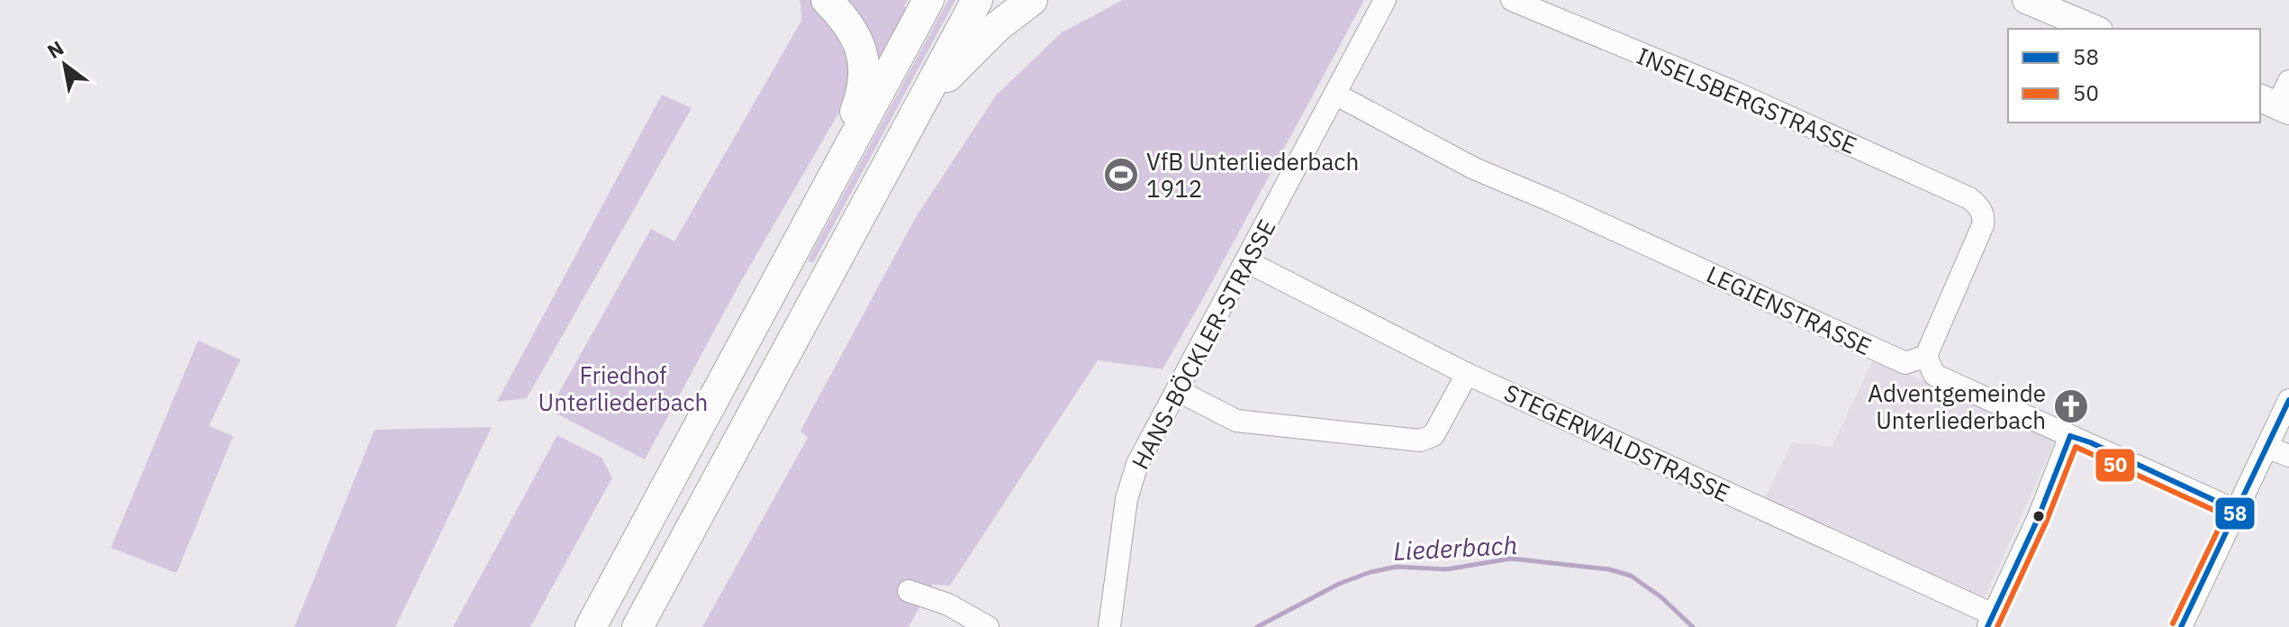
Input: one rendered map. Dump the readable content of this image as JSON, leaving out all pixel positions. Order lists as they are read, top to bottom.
{
  "streets": {
    "street": [
      "INSELSBERGSTRASSE",
      "LEGIENSTRASSE",
      "HANS-BÖCKLER-STRASSE",
      "STEGERWALDSTRASSE"
    ]
  },
  "crossings": [
    ["INSELSBERGSTRASSE", "LEGIENSTRASSE"],
    ["LEGIENSTRASSE", "HANS-BÖCKLER-STRASSE"],
    ["HANS-BÖCKLER-STRASSE", "STEGERWALDSTRASSE"]
  ],
  "water": ["Liederbach"],
  "parks": ["Friedhof Unterliederbach"],
  "places": {
    "sports": ["VfB Unterliederbach 1912"],
    "church": ["Adventgemeinde Unterliederbach"]
  },
  "lines": ["transit line 58", "transit line 50"],
  "legend": ["58", "50"],
  "north": "top left"
}
